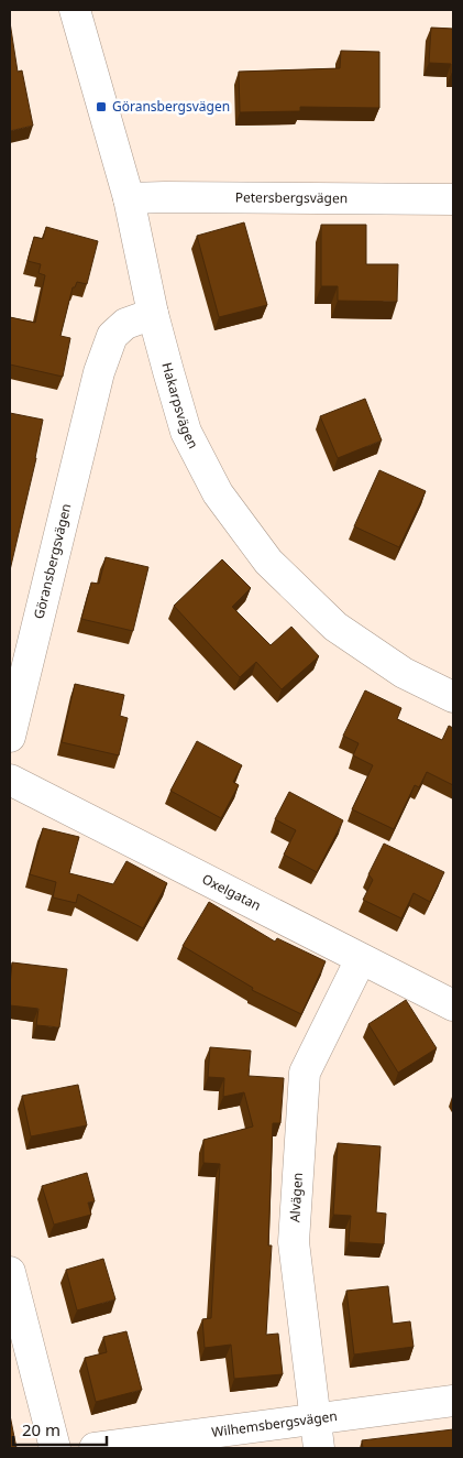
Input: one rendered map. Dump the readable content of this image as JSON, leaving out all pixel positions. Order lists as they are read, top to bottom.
{
  "streets": {
    "street": [
      "Petersbergsvägen",
      "Hakarpsvägen",
      "Göransbergsvägen",
      "Oxelgatan",
      "Alvägen",
      "Wilhemsbergsvägen"
    ]
  },
  "crossings": [
    ["Petersbergsvägen", "Hakarpsvägen"],
    ["Hakarpsvägen", "Göransbergsvägen"],
    ["Oxelgatan", "Alvägen"],
    ["Alvägen", "Wilhemsbergsvägen"]
  ],
  "places": {
    "transit": ["Göransbergsvägen"]
  },
  "scale_bar": "20 m"
}
